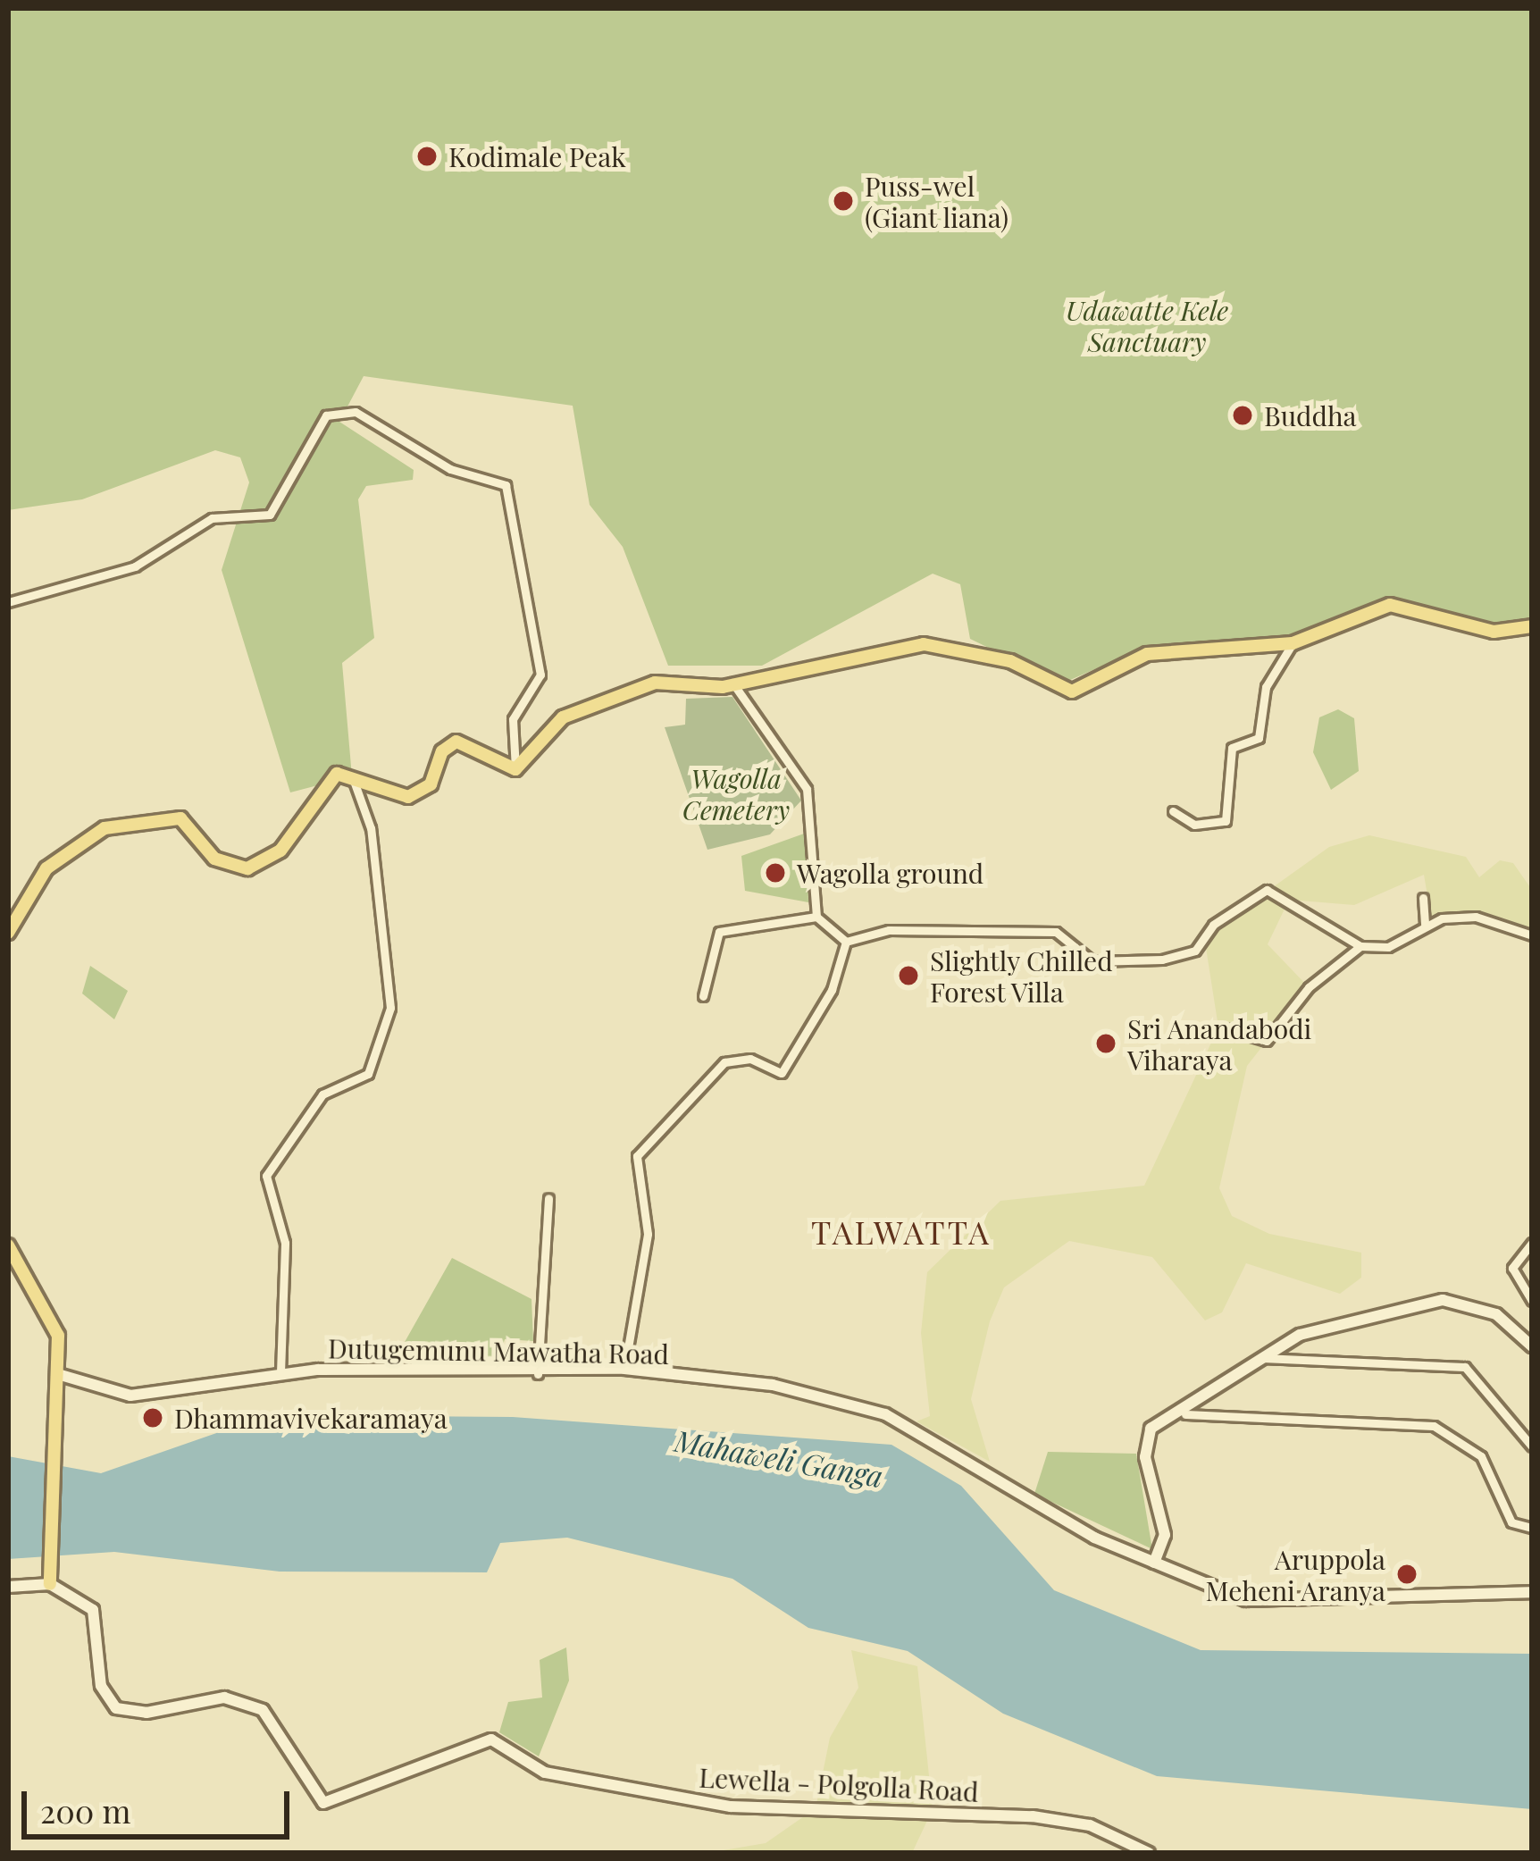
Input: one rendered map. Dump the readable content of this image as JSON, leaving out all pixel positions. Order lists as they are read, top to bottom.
{
  "streets": {
    "street": ["Dutugemunu Mawatha Road", "Lewella - Polgolla Road"]
  },
  "districts": ["TALWATTA"],
  "water": ["Mahaweli Ganga"],
  "parks": ["Udawatte Kele Sanctuary", "Wagolla Cemetery"],
  "places": [
    "Kodimale Peak",
    "Puss-wel (Giant liana)",
    "Buddha",
    "Wagolla ground",
    "Slightly Chilled Forest Villa",
    "Sri Anandabodi Viharaya",
    "Dhammavivekaramaya",
    "Aruppola Meheni Aranya"
  ],
  "scale_bar": "200 m"
}
